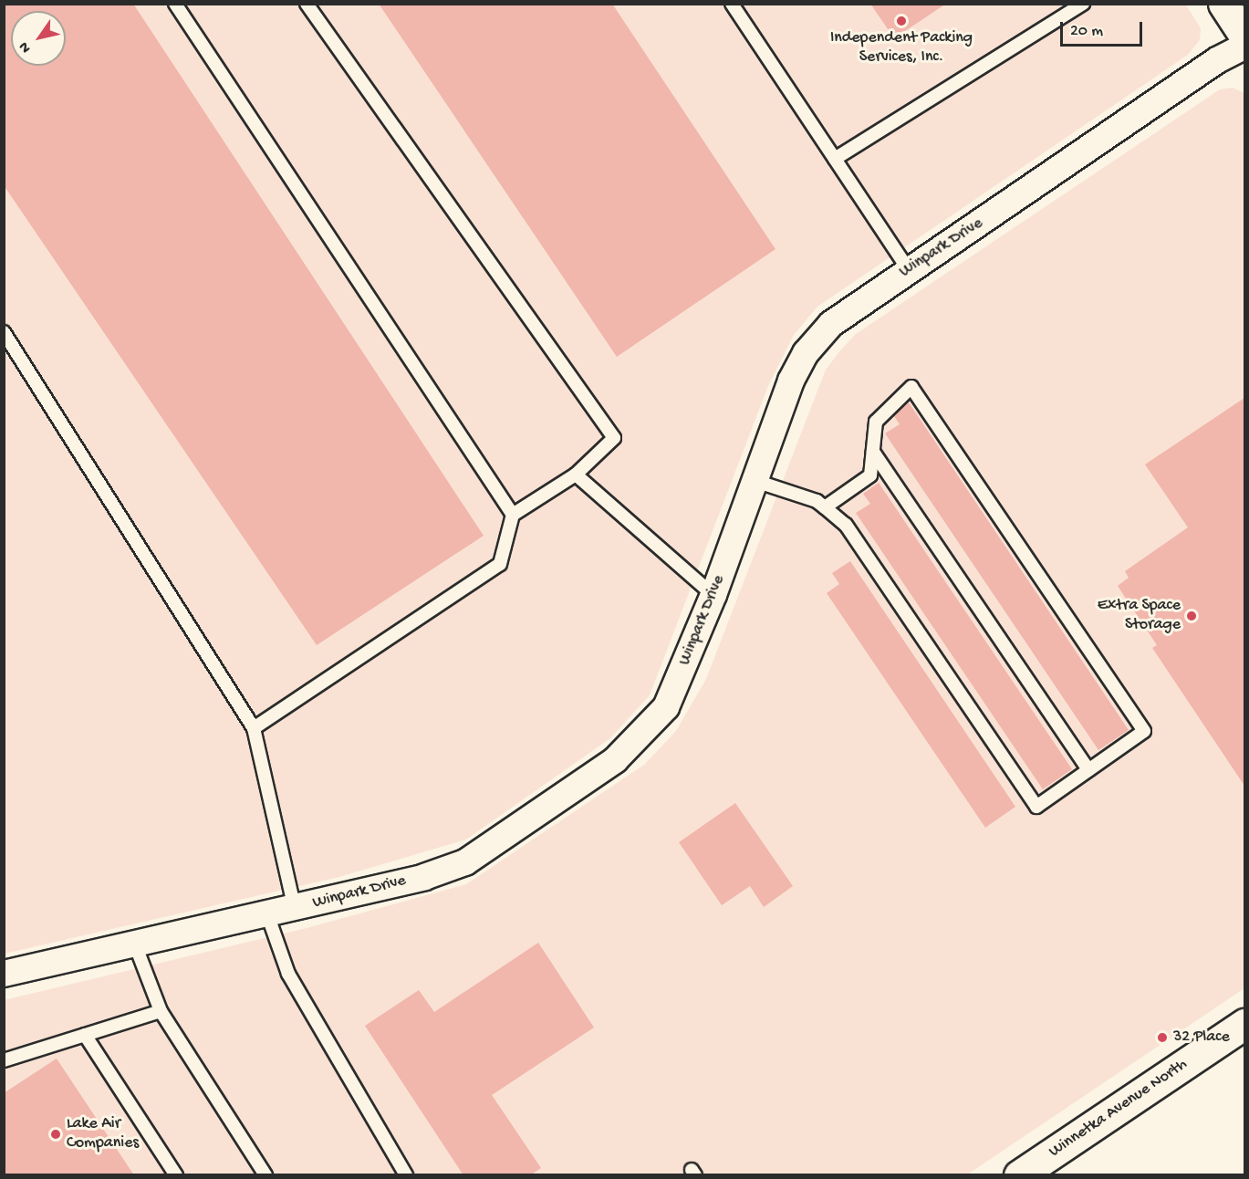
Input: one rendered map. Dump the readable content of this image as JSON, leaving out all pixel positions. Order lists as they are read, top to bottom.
{
  "streets": {
    "main road": ["Winnetka Avenue North"],
    "street": ["Winpark Drive"]
  },
  "places": [
    "Independent Packing Services, Inc.",
    "Extra Space Storage",
    "32 Place",
    "Lake Air Companies"
  ],
  "scale_bar": "20 m",
  "north": "bottom left"
}
